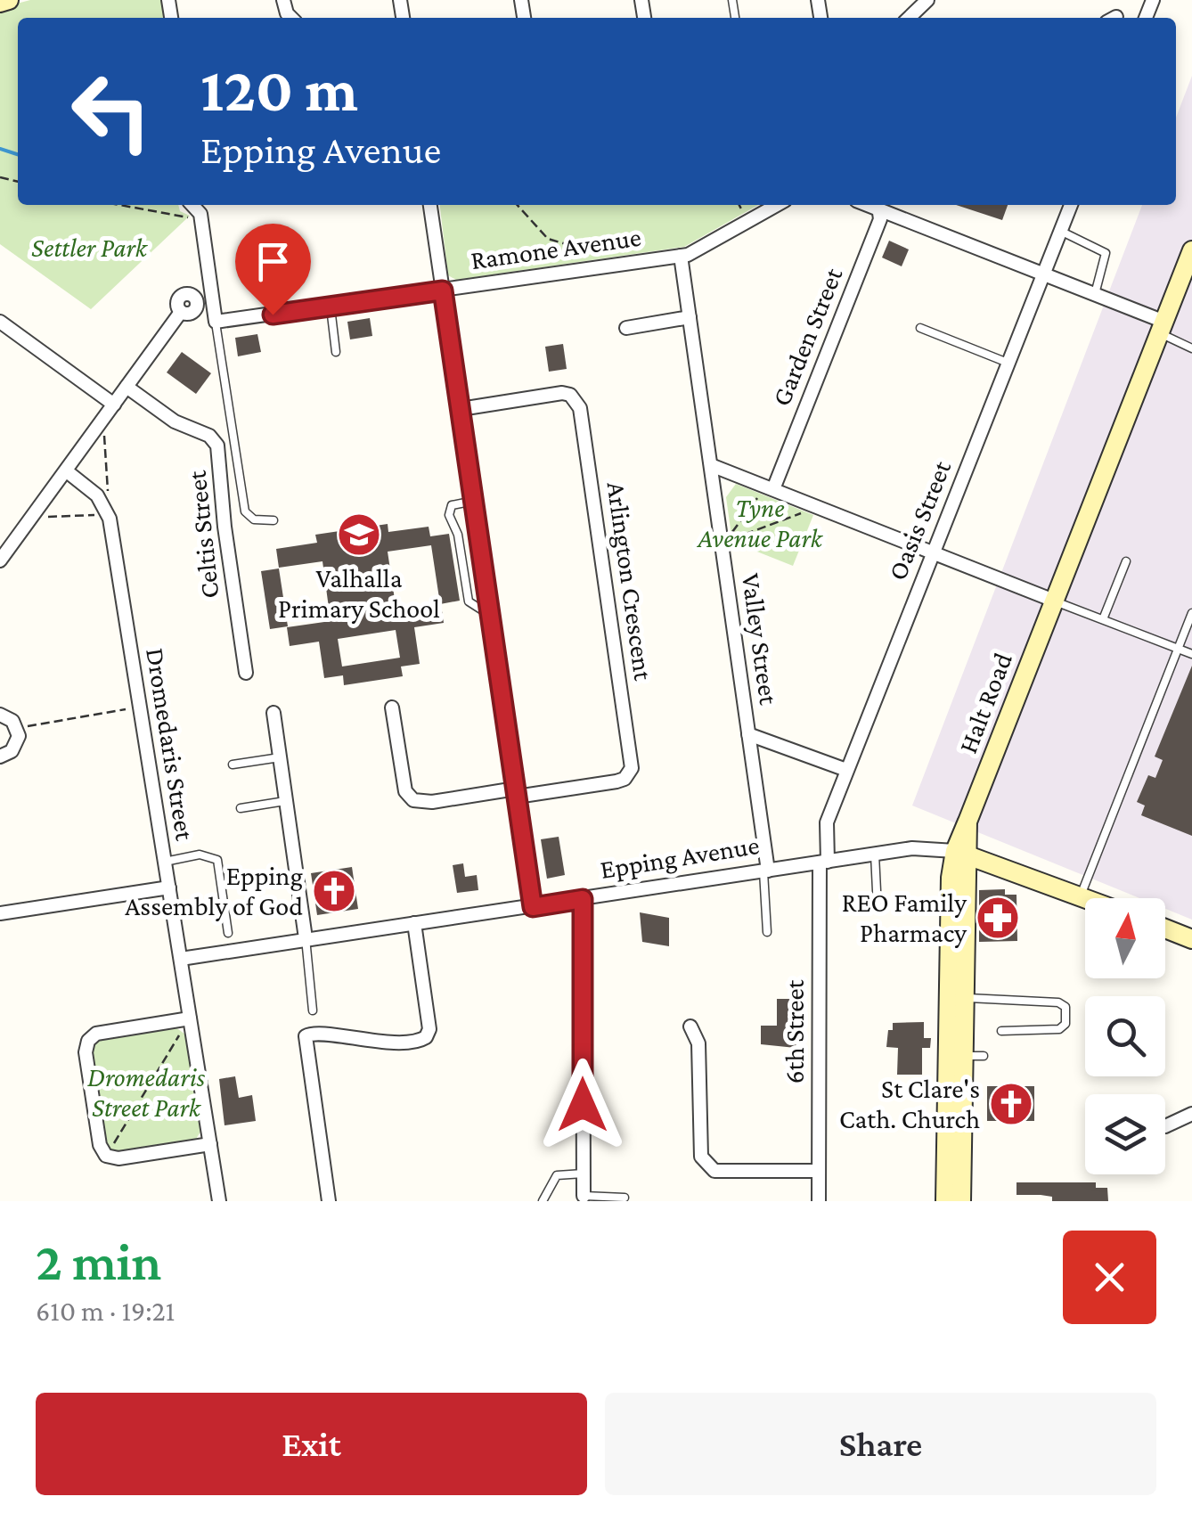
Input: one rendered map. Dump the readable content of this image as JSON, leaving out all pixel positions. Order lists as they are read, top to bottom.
{
  "streets": {
    "street": [
      "Ramone Avenue",
      "Garden Street",
      "Oasis Street",
      "Celtis Street",
      "Arlington Crescent",
      "Valley Street",
      "Halt Road",
      "Dromedaris Street",
      "Epping Avenue",
      "6th Street"
    ]
  },
  "crossings": [
    ["Ramone Avenue", "Valley Street"],
    ["Oasis Street", "Epping Avenue"],
    ["Oasis Street", "6th Street"],
    ["Valley Street", "Epping Avenue"],
    ["Halt Road", "Epping Avenue"],
    ["Dromedaris Street", "Epping Avenue"],
    ["Epping Avenue", "6th Street"]
  ],
  "parks": ["Settler Park", "Tyne Avenue Park", "Dromedaris Street Park"],
  "places": {
    "school or university": ["Valhalla Primary School"],
    "church": ["Epping Assembly of God", "St Clare's Cath. Church"],
    "pharmacy": ["REO Family Pharmacy"]
  },
  "north": "top",
  "page": {
    "turn": ["120 m", "Epping Avenue"],
    "heading": ["2 min", "610 m · 19:21"],
    "buttons": ["Exit", "Share"]
  }
}
